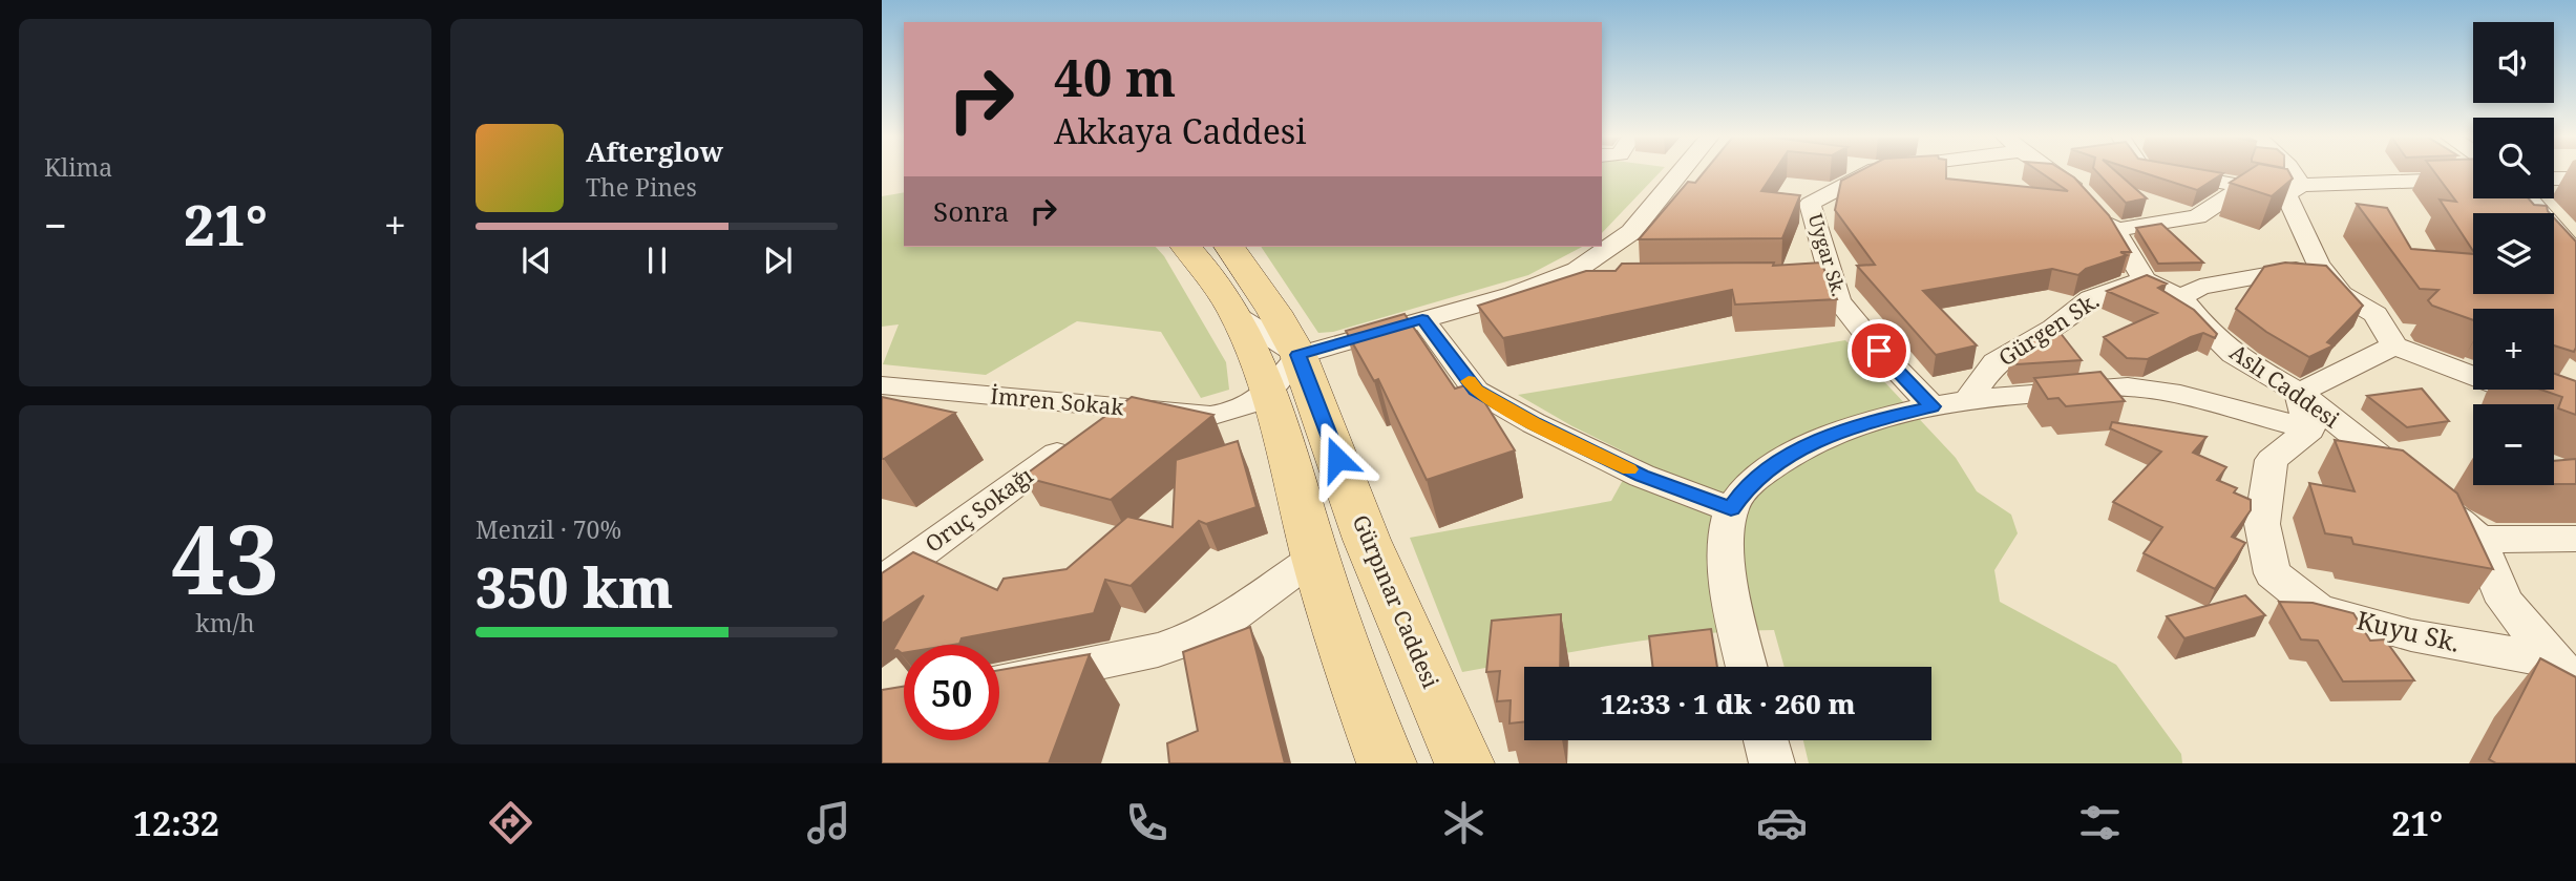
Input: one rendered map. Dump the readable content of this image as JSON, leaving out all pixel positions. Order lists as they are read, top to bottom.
{
  "streets": {
    "main road": ["Gürpınar Caddesi"],
    "street": [
      "Uygar Sk.",
      "Gürgen Sk.",
      "Aslı Caddesi",
      "İmren Sokak",
      "Oruç Sokağı",
      "Kuyu Sk."
    ]
  },
  "crossings": [
    ["Gürgen Sk.", "Aslı Caddesi"],
    ["Aslı Caddesi", "Kuyu Sk."],
    ["İmren Sokak", "Oruç Sokağı"],
    ["İmren Sokak", "Gürpınar Caddesi"]
  ],
  "page": {
    "tile": [
      "Klima",
      ["43", "km/h"],
      ["Menzil · 70%", "350 km"]
    ],
    "map_buttons": ["+", "−"],
    "turn": ["40 m", "Akkaya Caddesi"],
    "song": ["Afterglow", "The Pines"],
    "then": "Sonra",
    "heat": ["−", "21°", "+"],
    "limit": "50",
    "trip": "12:33 · 1 dk · 260 m",
    "tabs": ["12:32", "21°"]
  }
}
